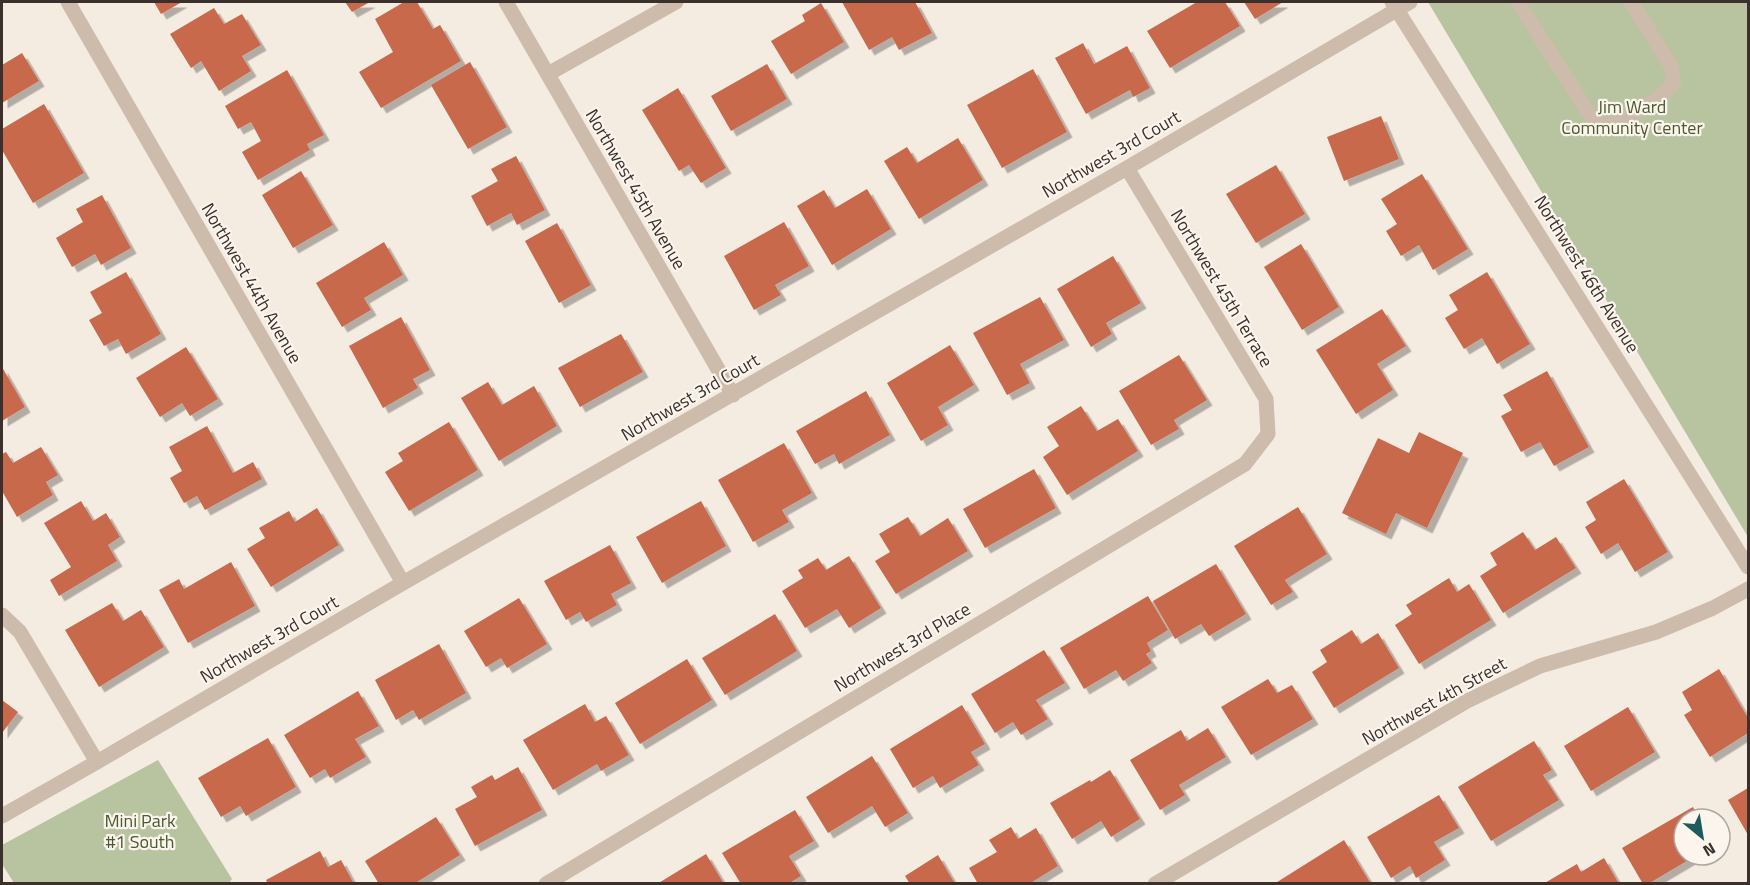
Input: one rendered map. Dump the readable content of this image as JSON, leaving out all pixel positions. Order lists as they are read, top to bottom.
{
  "streets": {
    "street": [
      "Northwest 3rd Court",
      "Northwest 45th Avenue",
      "Northwest 46th Avenue",
      "Northwest 44th Avenue",
      "Northwest 45th Terrace",
      "Northwest 3rd Place",
      "Northwest 4th Street"
    ]
  },
  "crossings": [
    ["Northwest 3rd Court", "Northwest 45th Avenue"],
    ["Northwest 3rd Court", "Northwest 46th Avenue"],
    ["Northwest 3rd Court", "Northwest 44th Avenue"],
    ["Northwest 3rd Court", "Northwest 45th Terrace"],
    ["Northwest 45th Terrace", "Northwest 3rd Place"]
  ],
  "parks": ["Jim Ward Community Center", "Mini Park #1 South"],
  "north": "bottom right"
}
